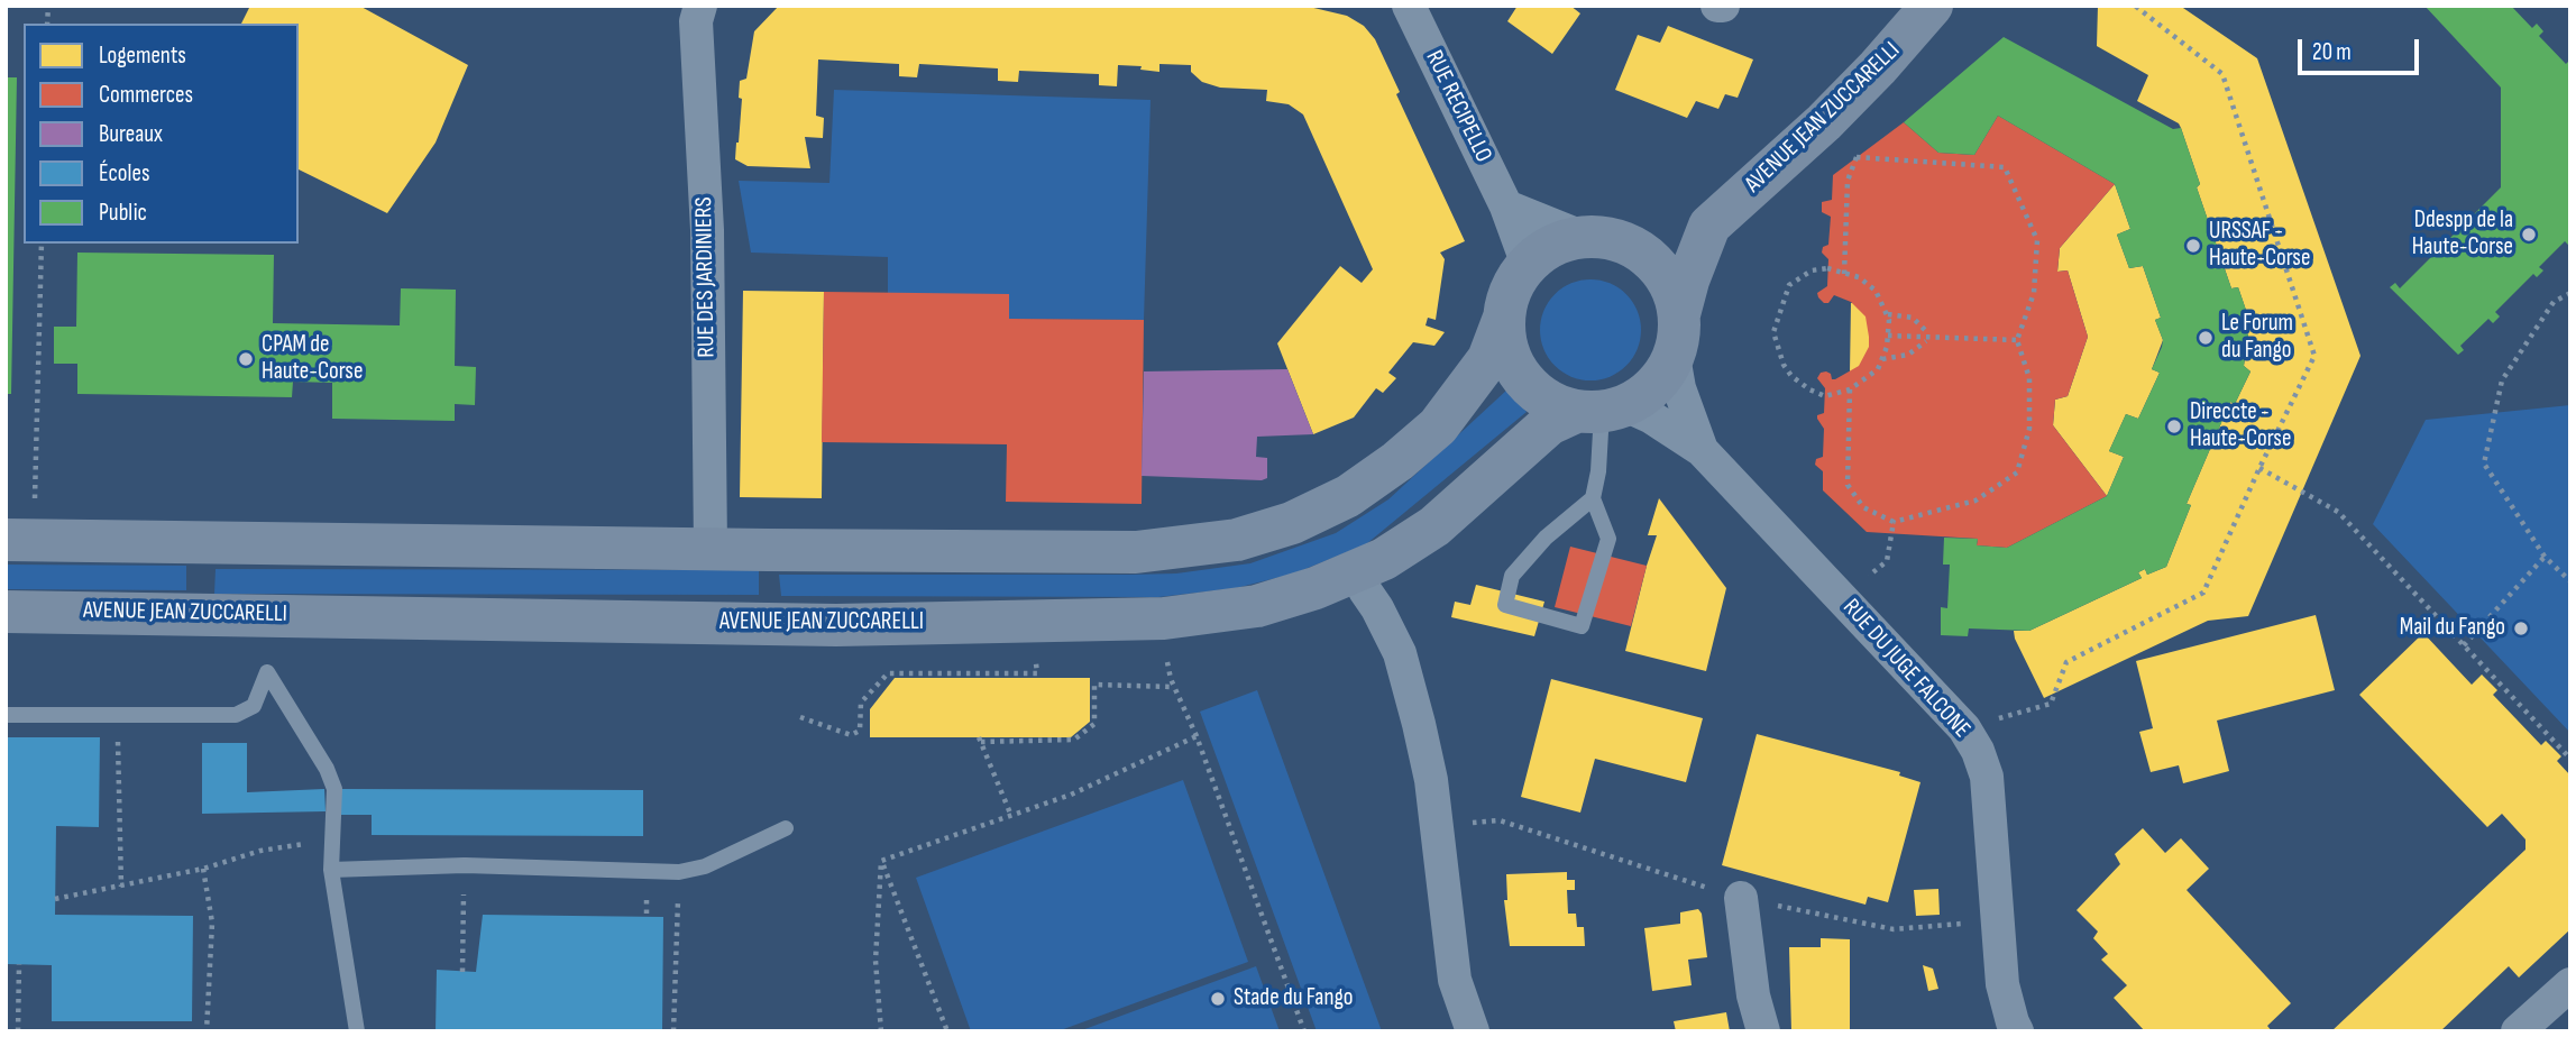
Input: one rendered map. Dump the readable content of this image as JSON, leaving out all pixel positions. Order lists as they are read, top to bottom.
{
  "streets": {
    "main road": ["AVENUE JEAN ZUCCARELLI"],
    "street": ["RUE RECIPELLO", "RUE DES JARDINIERS", "RUE DU JUGE FALCONE"]
  },
  "crossings": [
    ["RUE RECIPELLO", "AVENUE JEAN ZUCCARELLI"],
    ["RUE RECIPELLO", "RUE DU JUGE FALCONE"],
    ["AVENUE JEAN ZUCCARELLI", "RUE DU JUGE FALCONE"]
  ],
  "places": [
    "Ddespp de la Haute-Corse",
    "URSSAF - Haute-Corse",
    "Le Forum du Fango",
    "CPAM de Haute-Corse",
    "Direccte - Haute-Corse",
    "Mail du Fango",
    "Stade du Fango"
  ],
  "legend": [
    "Logements",
    "Commerces",
    "Bureaux",
    "Écoles",
    "Public"
  ],
  "scale_bar": "20 m"
}
